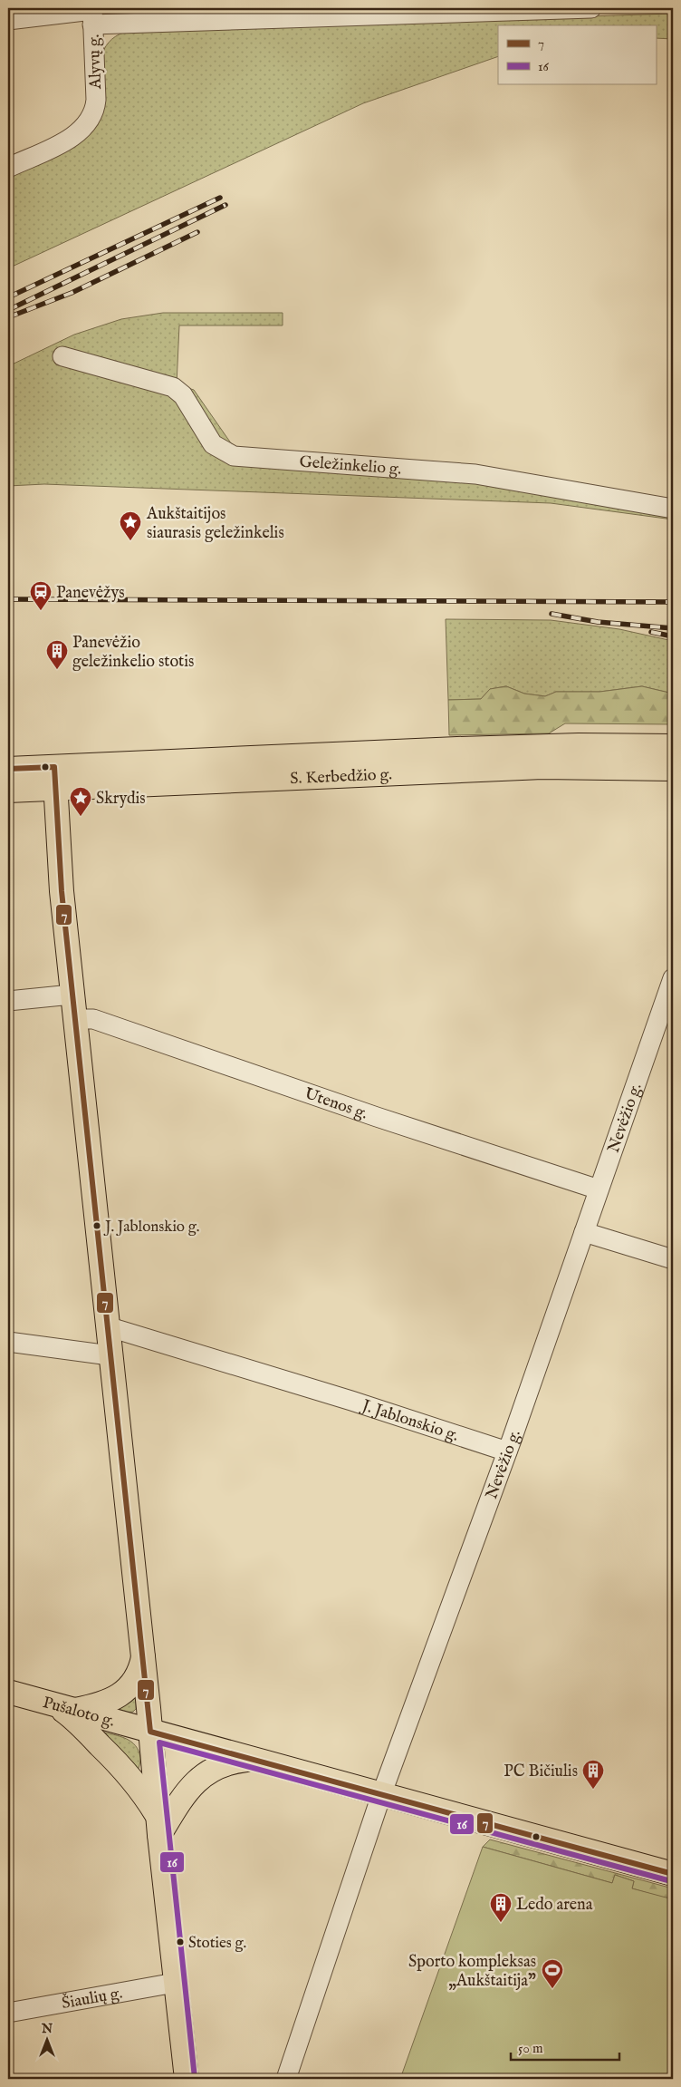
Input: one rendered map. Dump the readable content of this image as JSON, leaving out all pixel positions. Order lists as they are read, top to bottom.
{
  "streets": {
    "main road": ["S. Kerbedžio g.", "Pušaloto g."],
    "street": [
      "Alyvų g.",
      "Geležinkelio g.",
      "Utenos g.",
      "Nevėžio g.",
      "J. Jablonskio g.",
      "Šiaulių g."
    ]
  },
  "crossings": [
    ["Utenos g.", "Nevėžio g."],
    ["Nevėžio g.", "J. Jablonskio g."],
    ["Nevėžio g.", "Pušaloto g."]
  ],
  "places": {
    "place": ["Aukštaitijos siaurasis geležinkelis", "Skrydis"],
    "station": ["Panevėžys"],
    "building": ["Panevėžio geležinkelio stotis", "PC Bičiulis", "Ledo arena"],
    "other": ["J. Jablonskio g.", "Stoties g."],
    "sports": ["Sporto kompleksas „Aukštaitija”"]
  },
  "lines": ["transit line 7", "transit line 16"],
  "legend": ["7", "16"],
  "scale_bar": "50 m",
  "north": "top"
}
